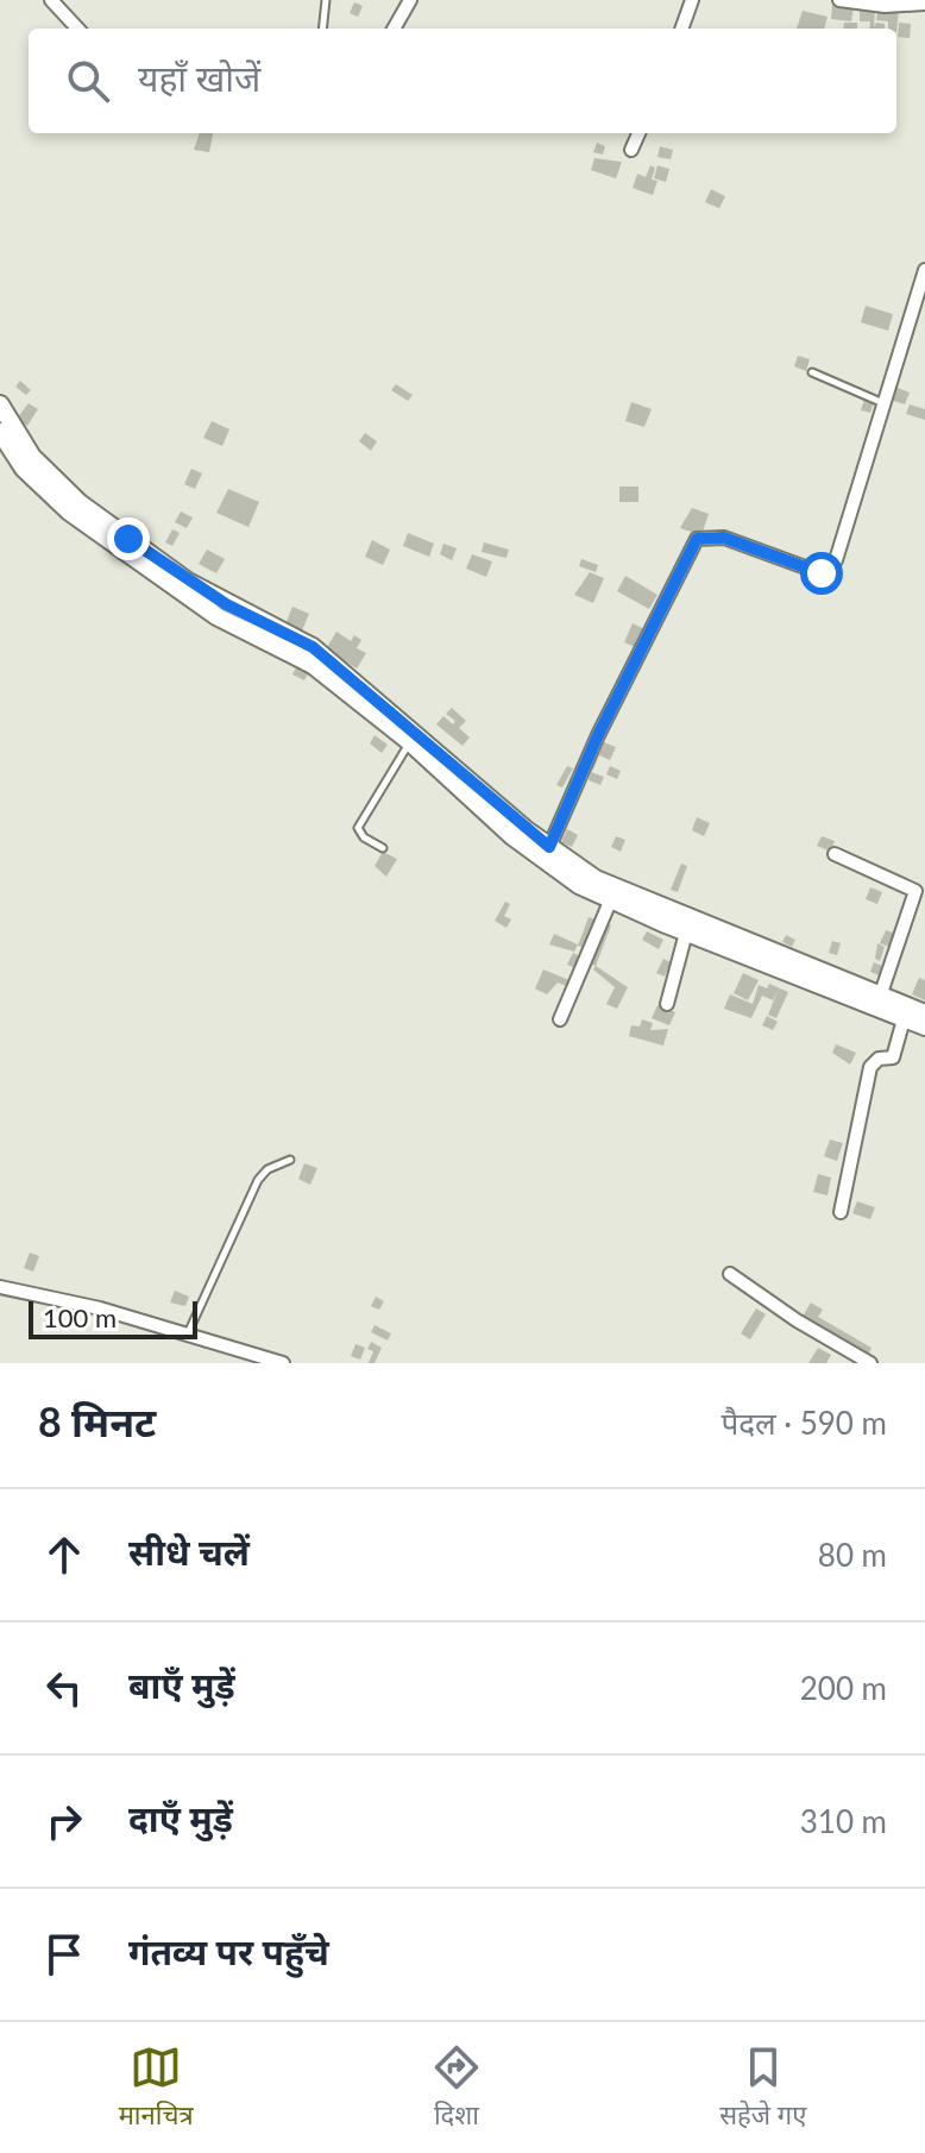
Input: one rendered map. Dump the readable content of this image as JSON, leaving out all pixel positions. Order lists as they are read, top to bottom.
{
  "scale_bar": "100 m",
  "page": {
    "search": "यहाँ खोजें",
    "scale": "100 m",
    "heading": ["8 मिनट", "पैदल · 590 m"],
    "list": [
      ["सीधे चलें", "80 m"],
      ["बाएँ मुड़ें", "200 m"],
      ["दाएँ मुड़ें", "310 m"],
      "गंतव्य पर पहुँचे"
    ],
    "nav": ["मानचित्र", "दिशा", "सहेजे गए"]
  }
}
